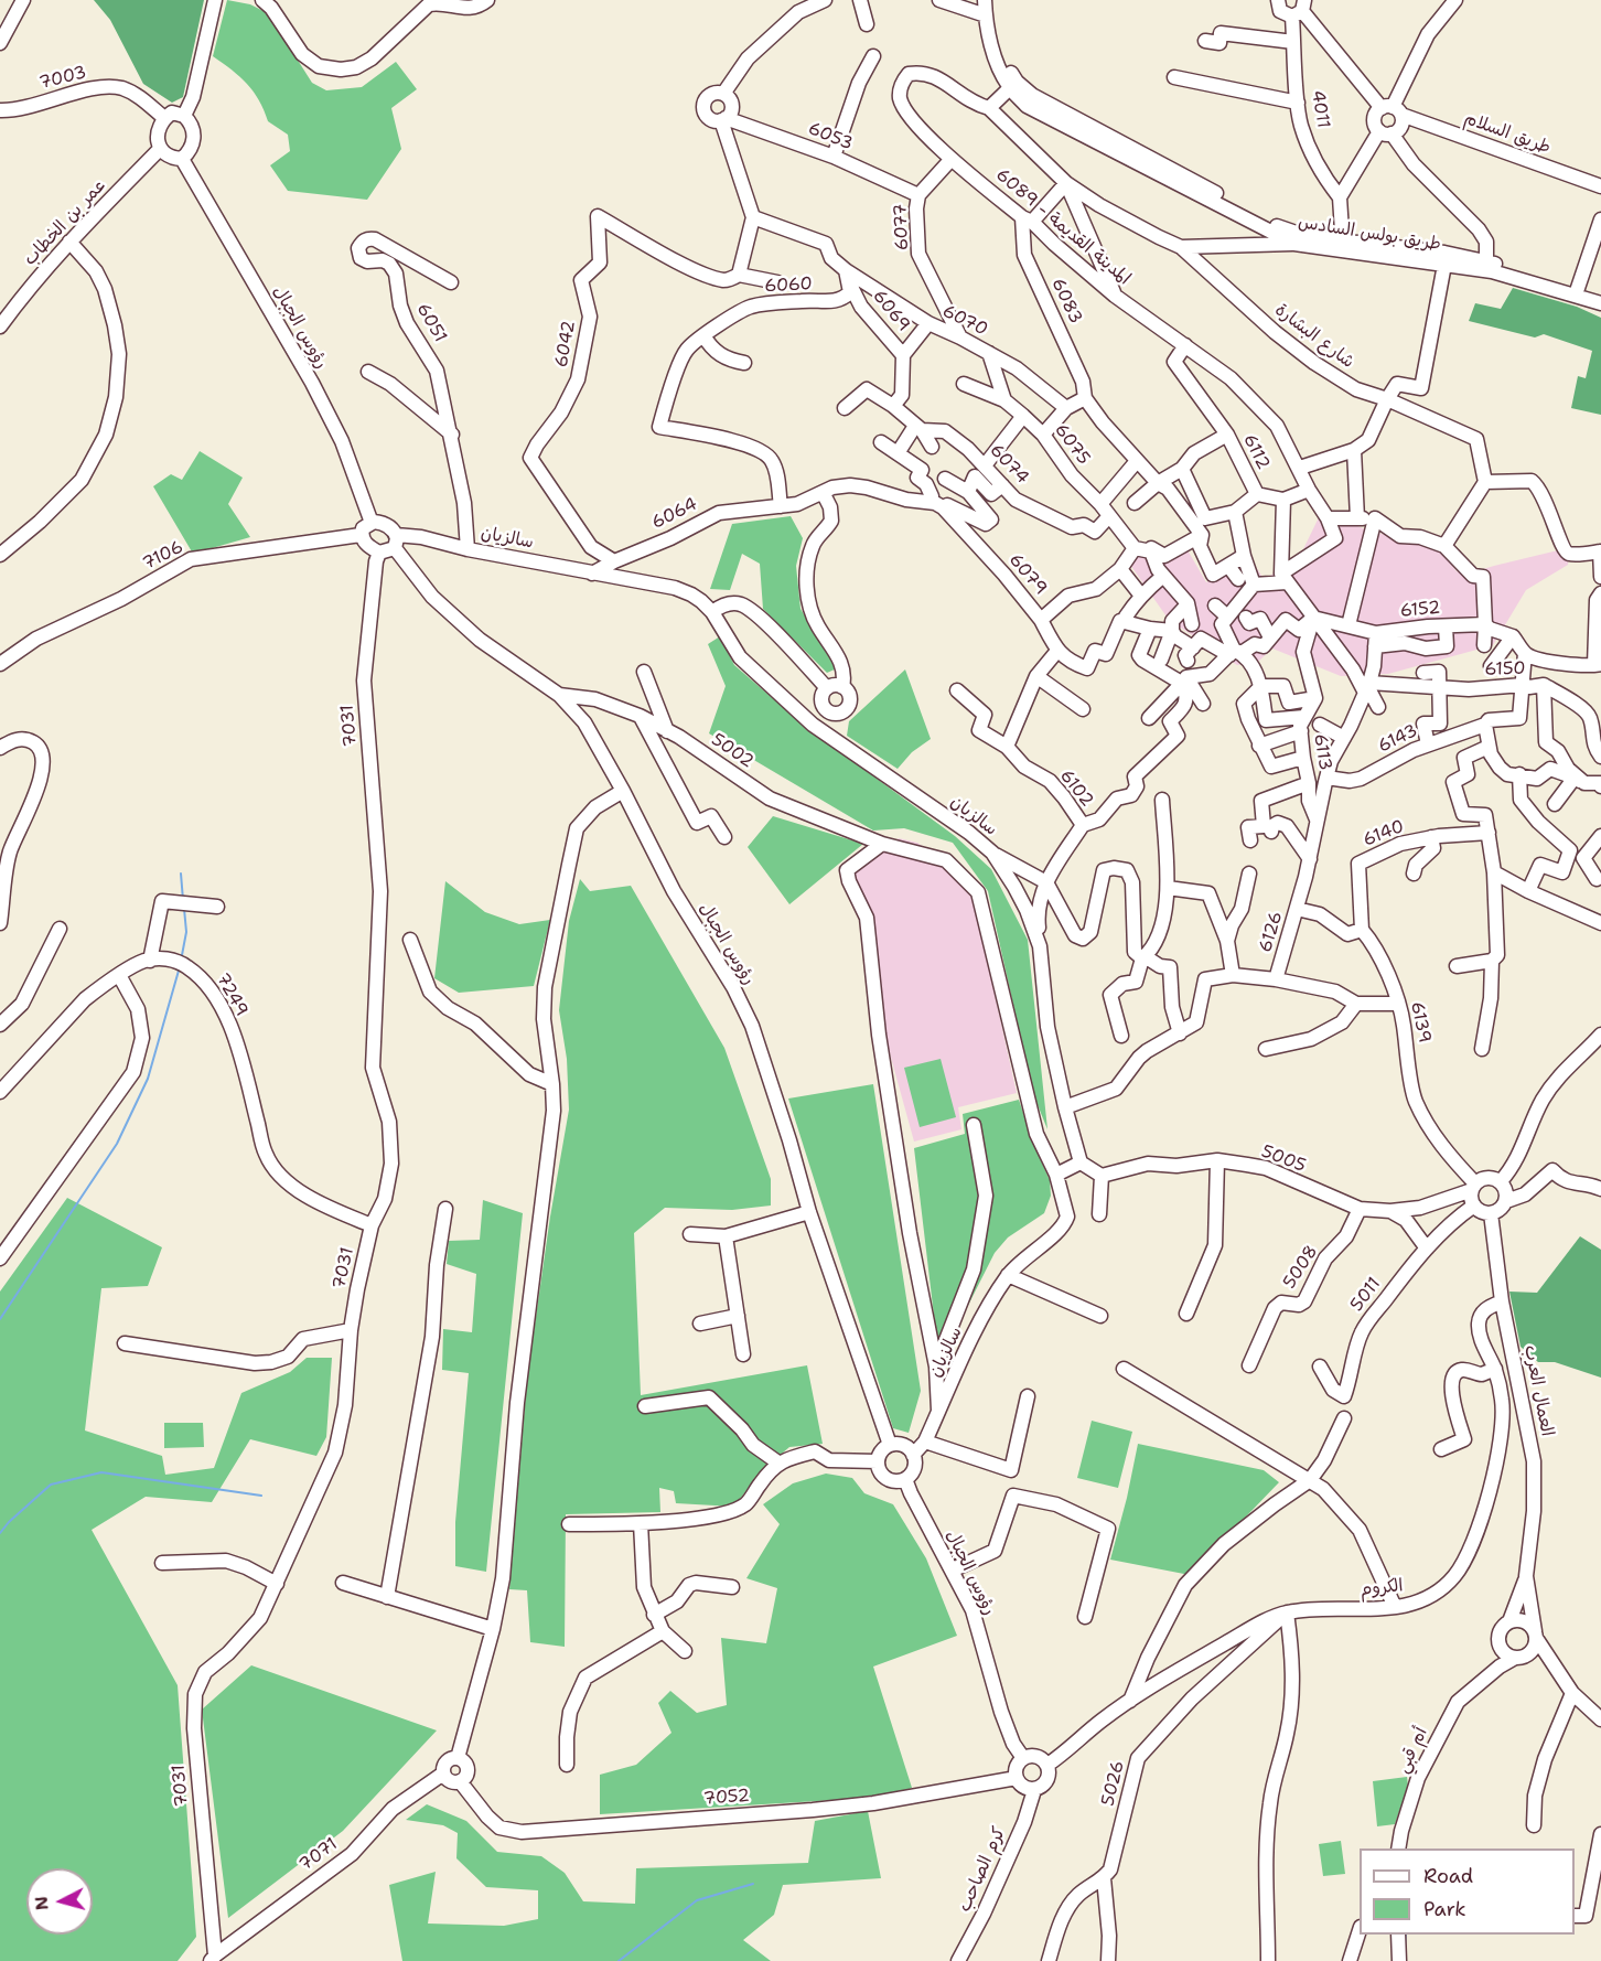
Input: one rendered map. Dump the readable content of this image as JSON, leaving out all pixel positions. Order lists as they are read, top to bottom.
{
  "streets": {
    "street": [
      "7003",
      "4011",
      "طريق السلام",
      "6053",
      "عمر بن الخطاب",
      "6077",
      "المدينة القديمة - 6089",
      "طريق بولس السادس",
      "6060",
      "6083",
      "6069",
      "6070",
      "6051",
      "رؤوس الجبال",
      "شارع البشارة",
      "6042",
      "6075",
      "6112",
      "6074",
      "6064",
      "سالزيان",
      "7106",
      "6079",
      "6152",
      "6150",
      "7031",
      "6143",
      "5002",
      "6113",
      "6102",
      "6140",
      "6126",
      "7249",
      "6139",
      "5005",
      "5008",
      "5011",
      "العمال العرب",
      "الكروم",
      "أم قبي",
      "5026",
      "7052",
      "7071",
      "كرم الصاحب"
    ]
  },
  "crossings": [
    ["7003", "عمر بن الخطاب"],
    ["7003", "رؤوس الجبال"],
    ["6053", "6077"],
    ["عمر بن الخطاب", "رؤوس الجبال"],
    ["6077", "المدينة القديمة - 6089"],
    ["6077", "6070"],
    ["المدينة القديمة - 6089", "6083"],
    ["المدينة القديمة - 6089", "شارع البشارة"],
    ["المدينة القديمة - 6089", "6112"],
    ["6060", "6069"],
    ["6060", "6070"],
    ["6060", "6064"],
    ["6051", "سالزيان"],
    ["رؤوس الجبال", "سالزيان"],
    ["رؤوس الجبال", "7106"],
    ["رؤوس الجبال", "7031"],
    ["رؤوس الجبال", "5002"],
    ["رؤوس الجبال", "الكروم"],
    ["رؤوس الجبال", "7052"],
    ["رؤوس الجبال", "كرم الصاحب"],
    ["6042", "6064"],
    ["6075", "6074"],
    ["6075", "6079"],
    ["6064", "سالزيان"],
    ["6064", "6079"],
    ["سالزيان", "7106"],
    ["سالزيان", "7031"],
    ["سالزيان", "5002"],
    ["سالزيان", "6102"],
    ["سالزيان", "6126"],
    ["7106", "7031"],
    ["6152", "6126"],
    ["6150", "6143"],
    ["6150", "6126"],
    ["7031", "7249"],
    ["7031", "7071"],
    ["6143", "6126"],
    ["6113", "6126"],
    ["6140", "6139"],
    ["6139", "5005"],
    ["6139", "5011"],
    ["6139", "العمال العرب"],
    ["5005", "5008"],
    ["5005", "5011"],
    ["5005", "العمال العرب"],
    ["5011", "العمال العرب"],
    ["العمال العرب", "الكروم"],
    ["العمال العرب", "أم قبي"],
    ["الكروم", "5026"],
    ["الكروم", "7052"],
    ["الكروم", "كرم الصاحب"],
    ["7052", "7071"],
    ["7052", "كرم الصاحب"]
  ],
  "legend": ["Road", "Park"],
  "north": "left"
}
